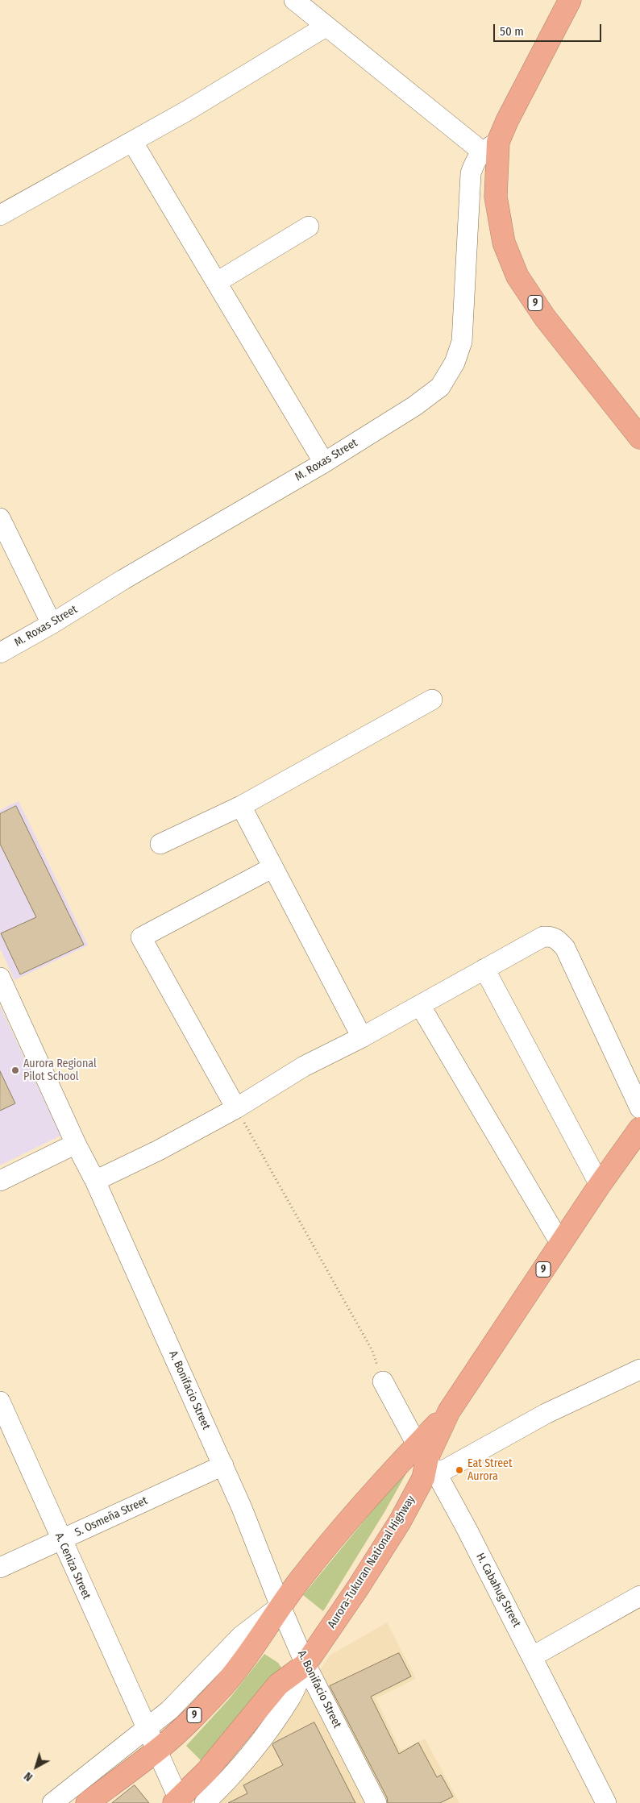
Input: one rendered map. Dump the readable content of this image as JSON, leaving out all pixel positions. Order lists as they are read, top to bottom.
{
  "streets": {
    "highway": ["9", "Aurora-Tukuran National Highway"],
    "street": [
      "M. Roxas Street",
      "A. Bonifacio Street",
      "S. Osmeña Street",
      "A. Ceniza Street",
      "H. Cabahug Street"
    ]
  },
  "crossings": [
    ["9", "M. Roxas Street"],
    ["A. Bonifacio Street", "S. Osmeña Street"],
    ["A. Bonifacio Street", "Aurora-Tukuran National Highway"],
    ["S. Osmeña Street", "A. Ceniza Street"],
    ["Aurora-Tukuran National Highway", "A. Ceniza Street"],
    ["Aurora-Tukuran National Highway", "H. Cabahug Street"]
  ],
  "places": ["Aurora Regional Pilot School", "Eat Street Aurora"],
  "scale_bar": "50 m",
  "north": "bottom left"
}
